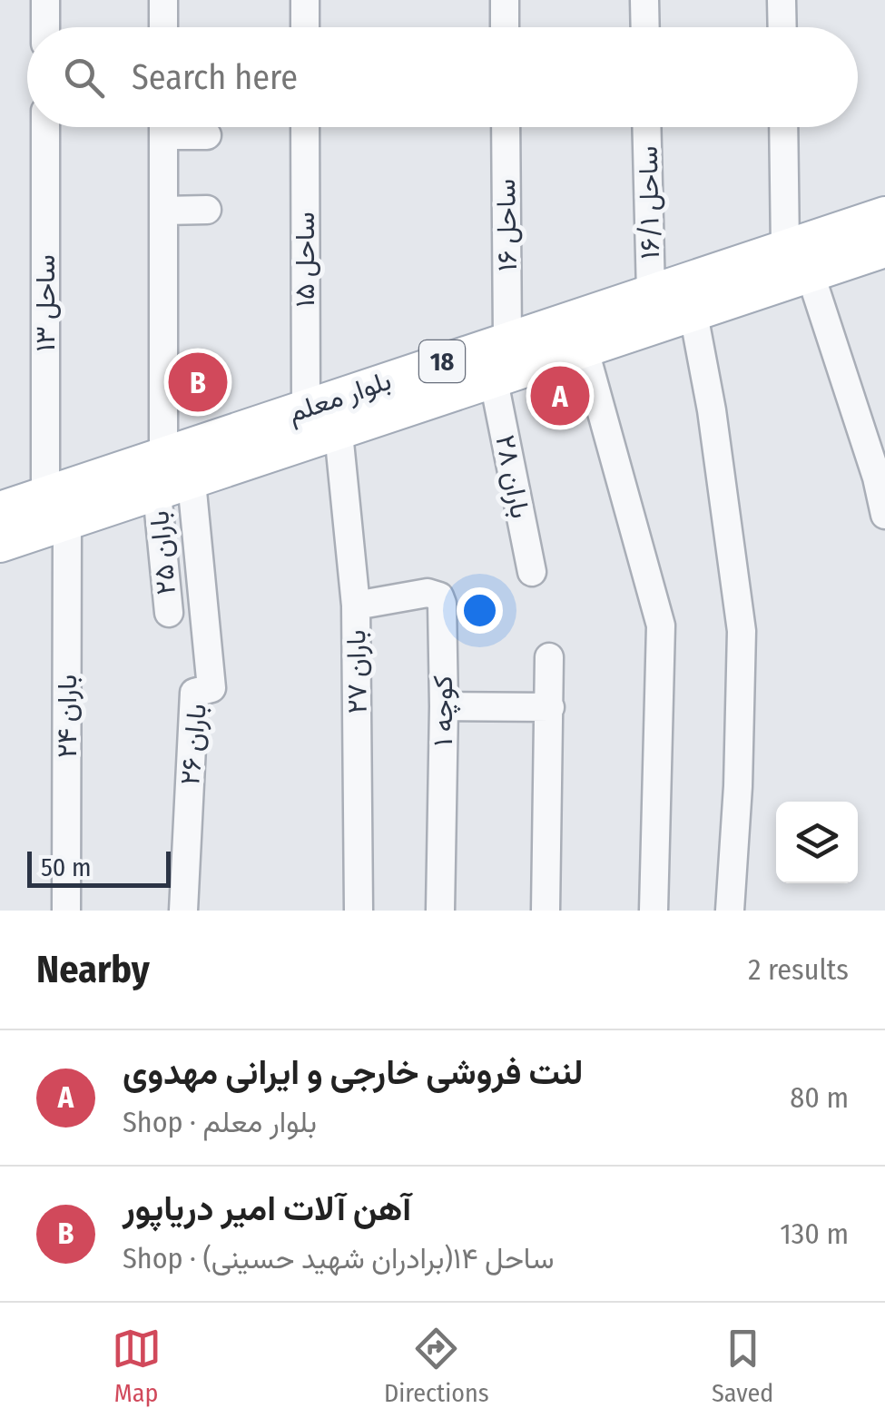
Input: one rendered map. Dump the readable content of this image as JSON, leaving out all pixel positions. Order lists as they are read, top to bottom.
{
  "streets": {
    "main road": ["18", "بلوار معلم"],
    "street": [
      "ساحل ۱۶/۱",
      "ساحل ۱۶",
      "ساحل ۱۵",
      "ساحل ۱۳",
      "باران ۲۸",
      "باران ۲۵",
      "باران ۲۷",
      "کوچه ۱",
      "باران ۲۴",
      "باران ۲۶"
    ]
  },
  "crossings": [
    ["ساحل ۱۶/۱", "بلوار معلم"],
    ["ساحل ۱۶", "بلوار معلم"],
    ["ساحل ۱۵", "بلوار معلم"],
    ["ساحل ۱۳", "بلوار معلم"],
    ["بلوار معلم", "باران ۲۸"],
    ["بلوار معلم", "باران ۲۵"],
    ["بلوار معلم", "باران ۲۷"],
    ["بلوار معلم", "باران ۲۴"],
    ["بلوار معلم", "باران ۲۶"],
    ["باران ۲۷", "کوچه ۱"]
  ],
  "scale_bar": "50 m",
  "page": {
    "search": "Search here",
    "pins": ["B", "A"],
    "scale": "50 m",
    "heading": ["Nearby", "2 results"],
    "list": [
      {
        "mark": "A",
        "name": "لنت فروشی خارجی و ایرانی مهدوی",
        "note": "Shop · بلوار معلم",
        "value": "80 m"
      },
      {
        "mark": "B",
        "name": "آهن آلات امیر دریاپور",
        "note": "Shop · ساحل ۱۴(برادران شهید حسینی)",
        "value": "130 m"
      }
    ],
    "nav": ["Map", "Directions", "Saved"]
  }
}
